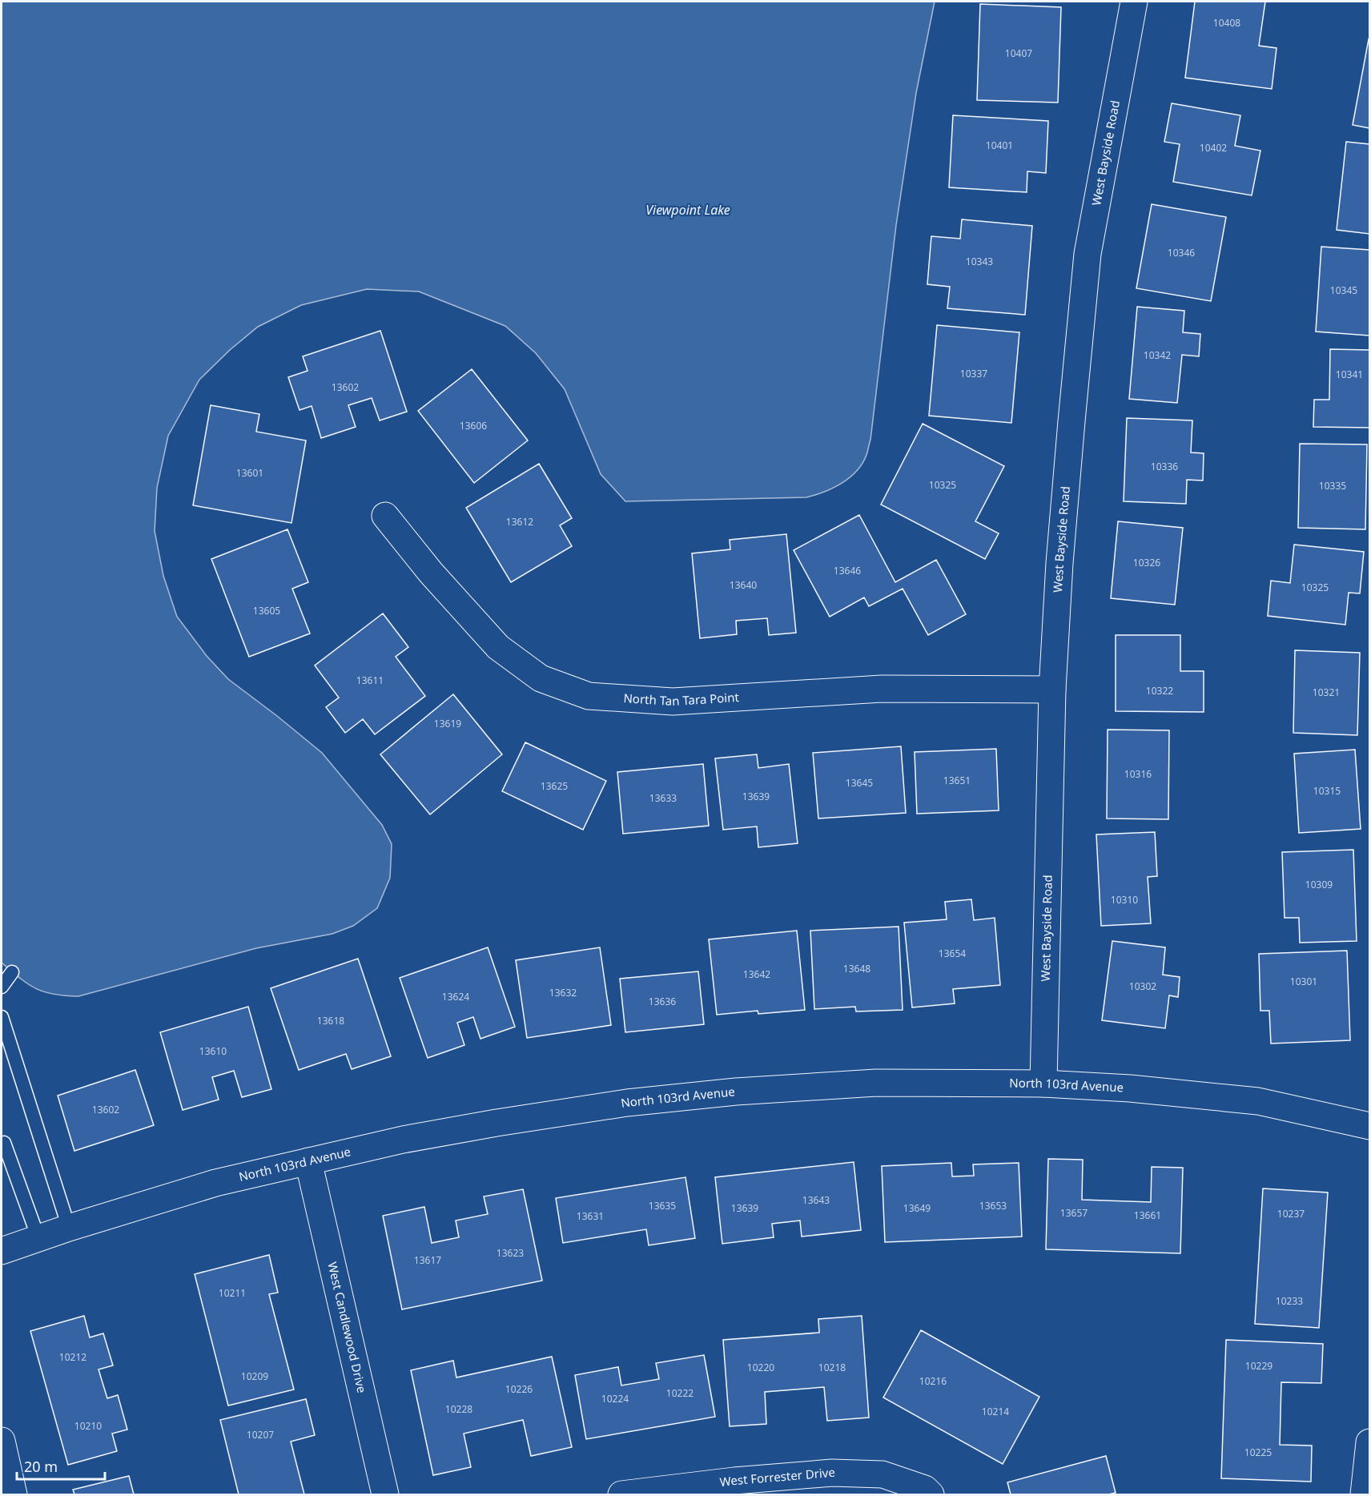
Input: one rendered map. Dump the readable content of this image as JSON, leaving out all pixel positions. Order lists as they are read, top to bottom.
{
  "streets": {
    "street": [
      "West Bayside Road",
      "North Tan Tara Point",
      "North 103rd Avenue",
      "West Candlewood Drive",
      "West Forrester Drive"
    ]
  },
  "crossings": [
    ["West Bayside Road", "North Tan Tara Point"],
    ["West Bayside Road", "North 103rd Avenue"],
    ["North 103rd Avenue", "West Candlewood Drive"]
  ],
  "water": ["Viewpoint Lake"],
  "house_numbers": [
    "10408",
    "10407",
    "10401",
    "10402",
    "10346",
    "10343",
    "10345",
    "10342",
    "10337",
    "10341",
    "13602",
    "13606",
    "10336",
    "13601",
    "10325",
    "10335",
    "13612",
    "10326",
    "13646",
    "13640",
    "10325",
    "13605",
    "13611",
    "10322",
    "10321",
    "13619",
    "10316",
    "13651",
    "13645",
    "13625",
    "10315",
    "13639",
    "13633",
    "10309",
    "10310",
    "13654",
    "13648",
    "13642",
    "10301",
    "10302",
    "13632",
    "13624",
    "13636",
    "13618",
    "13610",
    "13602",
    "13643",
    "13635",
    "13653",
    "13639",
    "13649",
    "13657",
    "10237",
    "13661",
    "13631",
    "13623",
    "13617",
    "10211",
    "10233",
    "10212",
    "10229",
    "10220",
    "10218",
    "10209",
    "10216",
    "10226",
    "10222",
    "10224",
    "10228",
    "10214",
    "10210",
    "10207",
    "10225"
  ],
  "scale_bar": "20 m"
}
